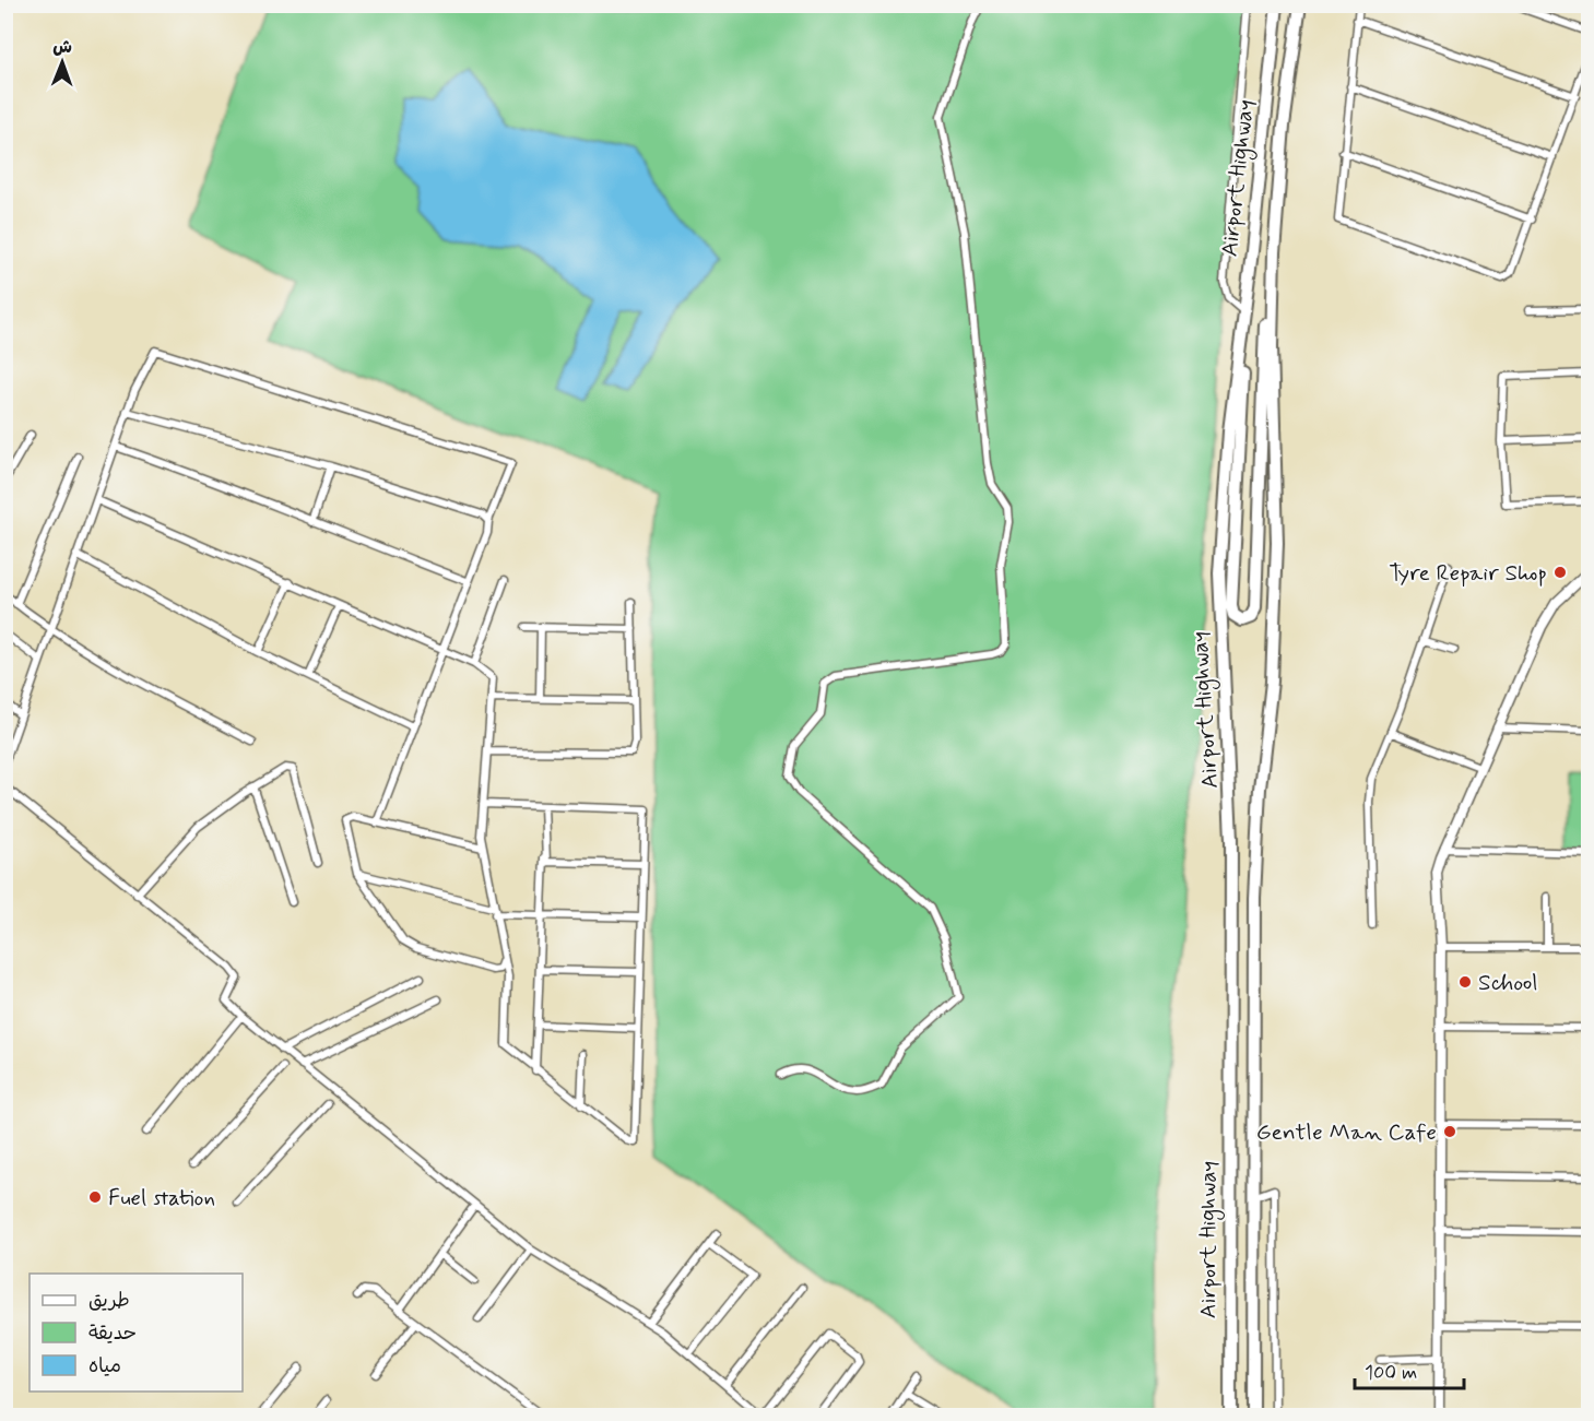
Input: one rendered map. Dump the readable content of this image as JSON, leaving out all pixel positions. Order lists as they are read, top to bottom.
{
  "streets": {
    "highway": ["Airport Highway"]
  },
  "places": [
    "Tyre Repair Shop",
    "School",
    "Gentle Man Cafe",
    "Fuel station"
  ],
  "legend": ["طريق", "حديقة", "مياه"],
  "scale_bar": "100 m",
  "north": "top"
}
